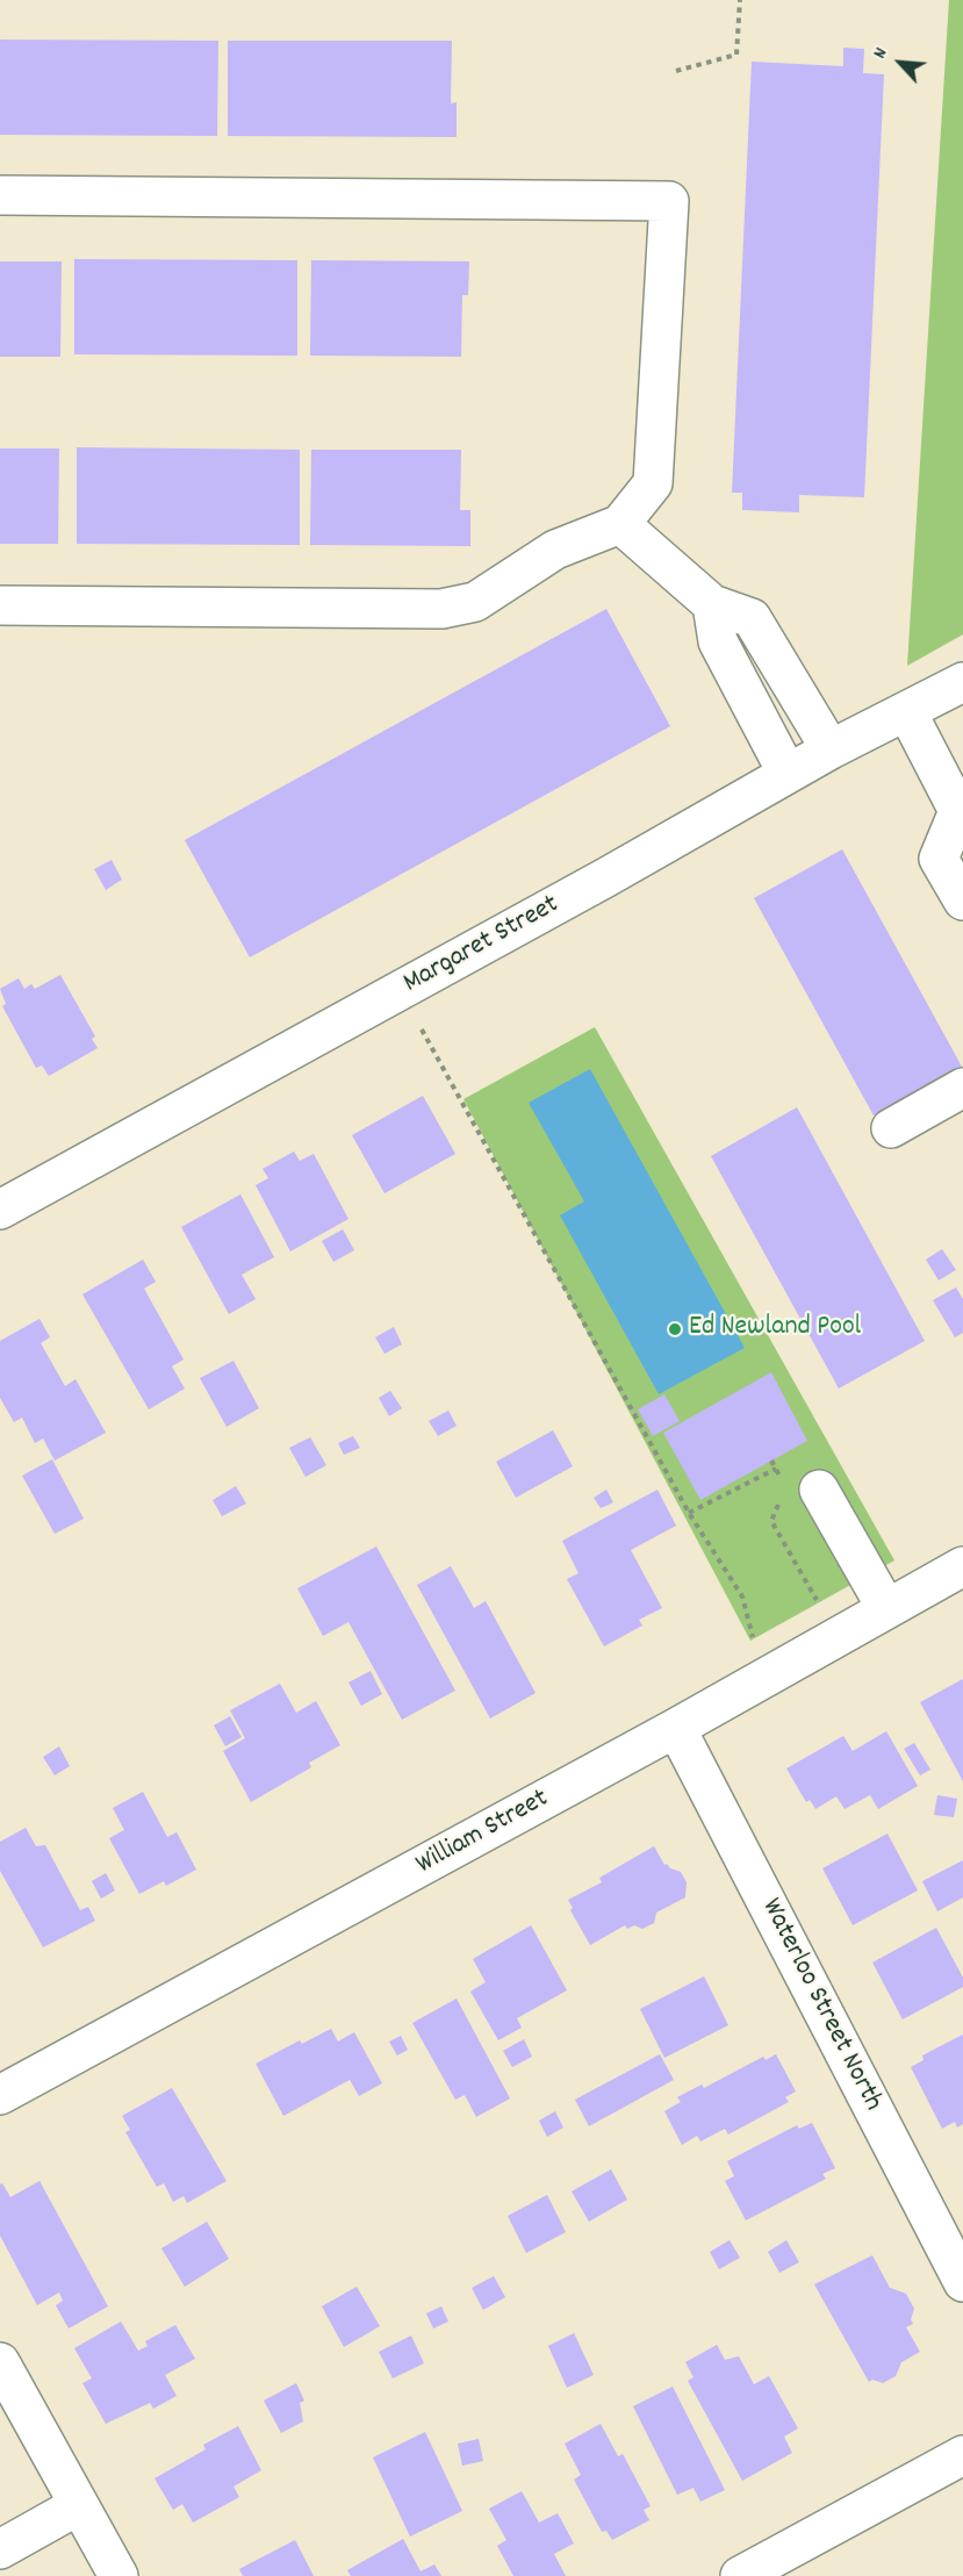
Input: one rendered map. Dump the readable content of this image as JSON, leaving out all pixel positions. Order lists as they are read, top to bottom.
{
  "streets": {
    "street": ["Margaret Street", "William Street", "Waterloo Street North"]
  },
  "crossings": [
    ["William Street", "Waterloo Street North"]
  ],
  "places": ["Ed Newland Pool"],
  "north": "top left"
}
